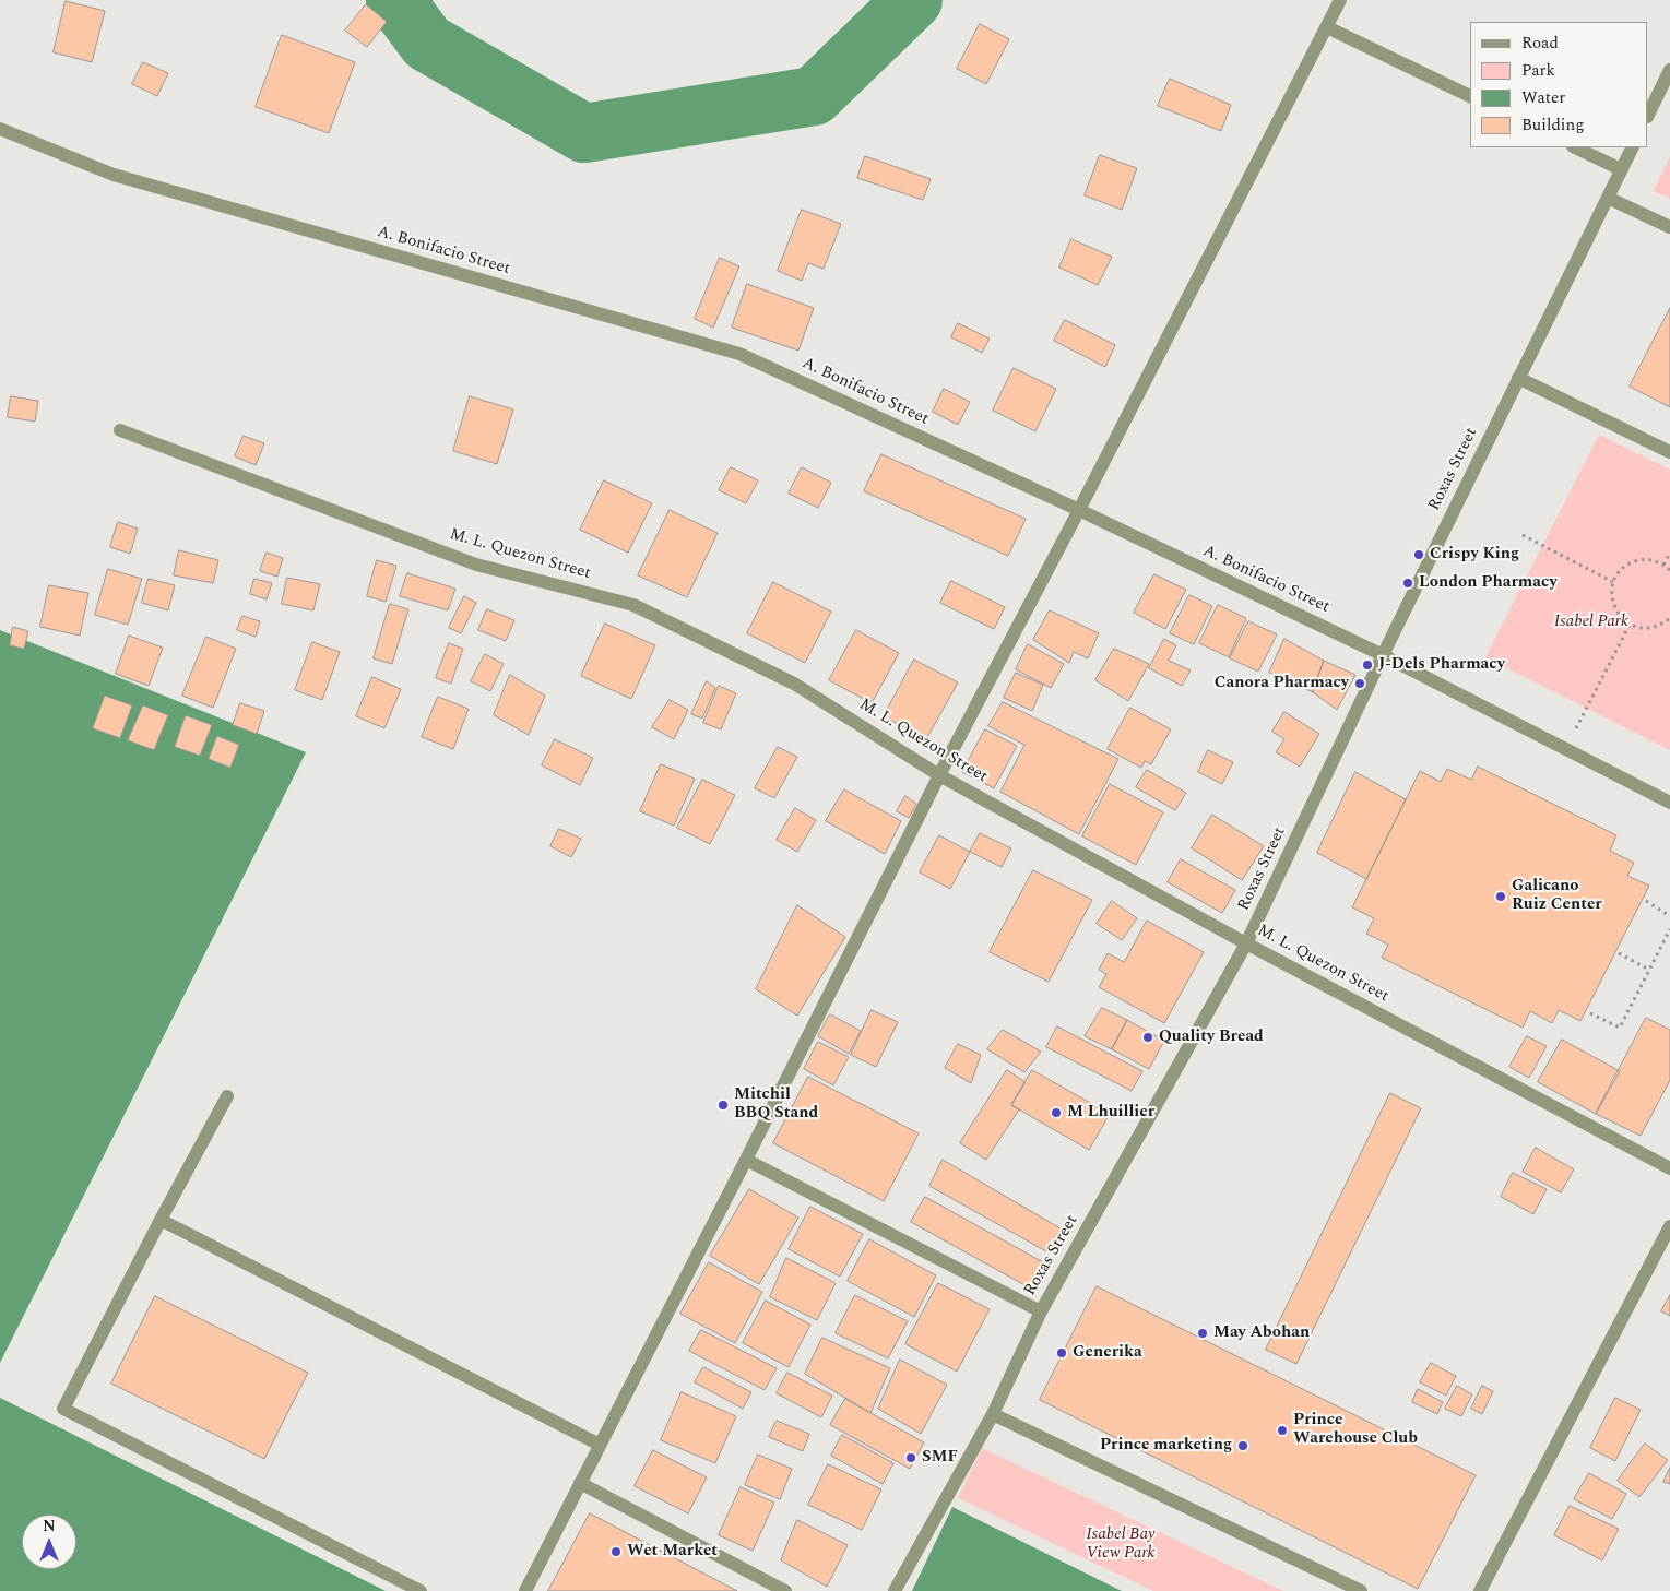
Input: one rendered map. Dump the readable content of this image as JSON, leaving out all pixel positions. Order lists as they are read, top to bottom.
{
  "streets": {
    "street": ["A. Bonifacio Street", "Roxas Street", "M. L. Quezon Street"]
  },
  "crossings": [
    ["A. Bonifacio Street", "Roxas Street"],
    ["Roxas Street", "M. L. Quezon Street"]
  ],
  "parks": ["Isabel Park", "Isabel Bay View Park"],
  "places": [
    "Crispy King",
    "London Pharmacy",
    "J-Dels Pharmacy",
    "Canora Pharmacy",
    "Galicano Ruiz Center",
    "Quality Bread",
    "Mitchil BBQ Stand",
    "M Lhuillier",
    "May Abohan",
    "Generika",
    "Prince Warehouse Club",
    "Prince marketing",
    "SMF",
    "Wet Market"
  ],
  "legend": [
    "Road",
    "Park",
    "Water",
    "Building"
  ],
  "north": "top"
}
